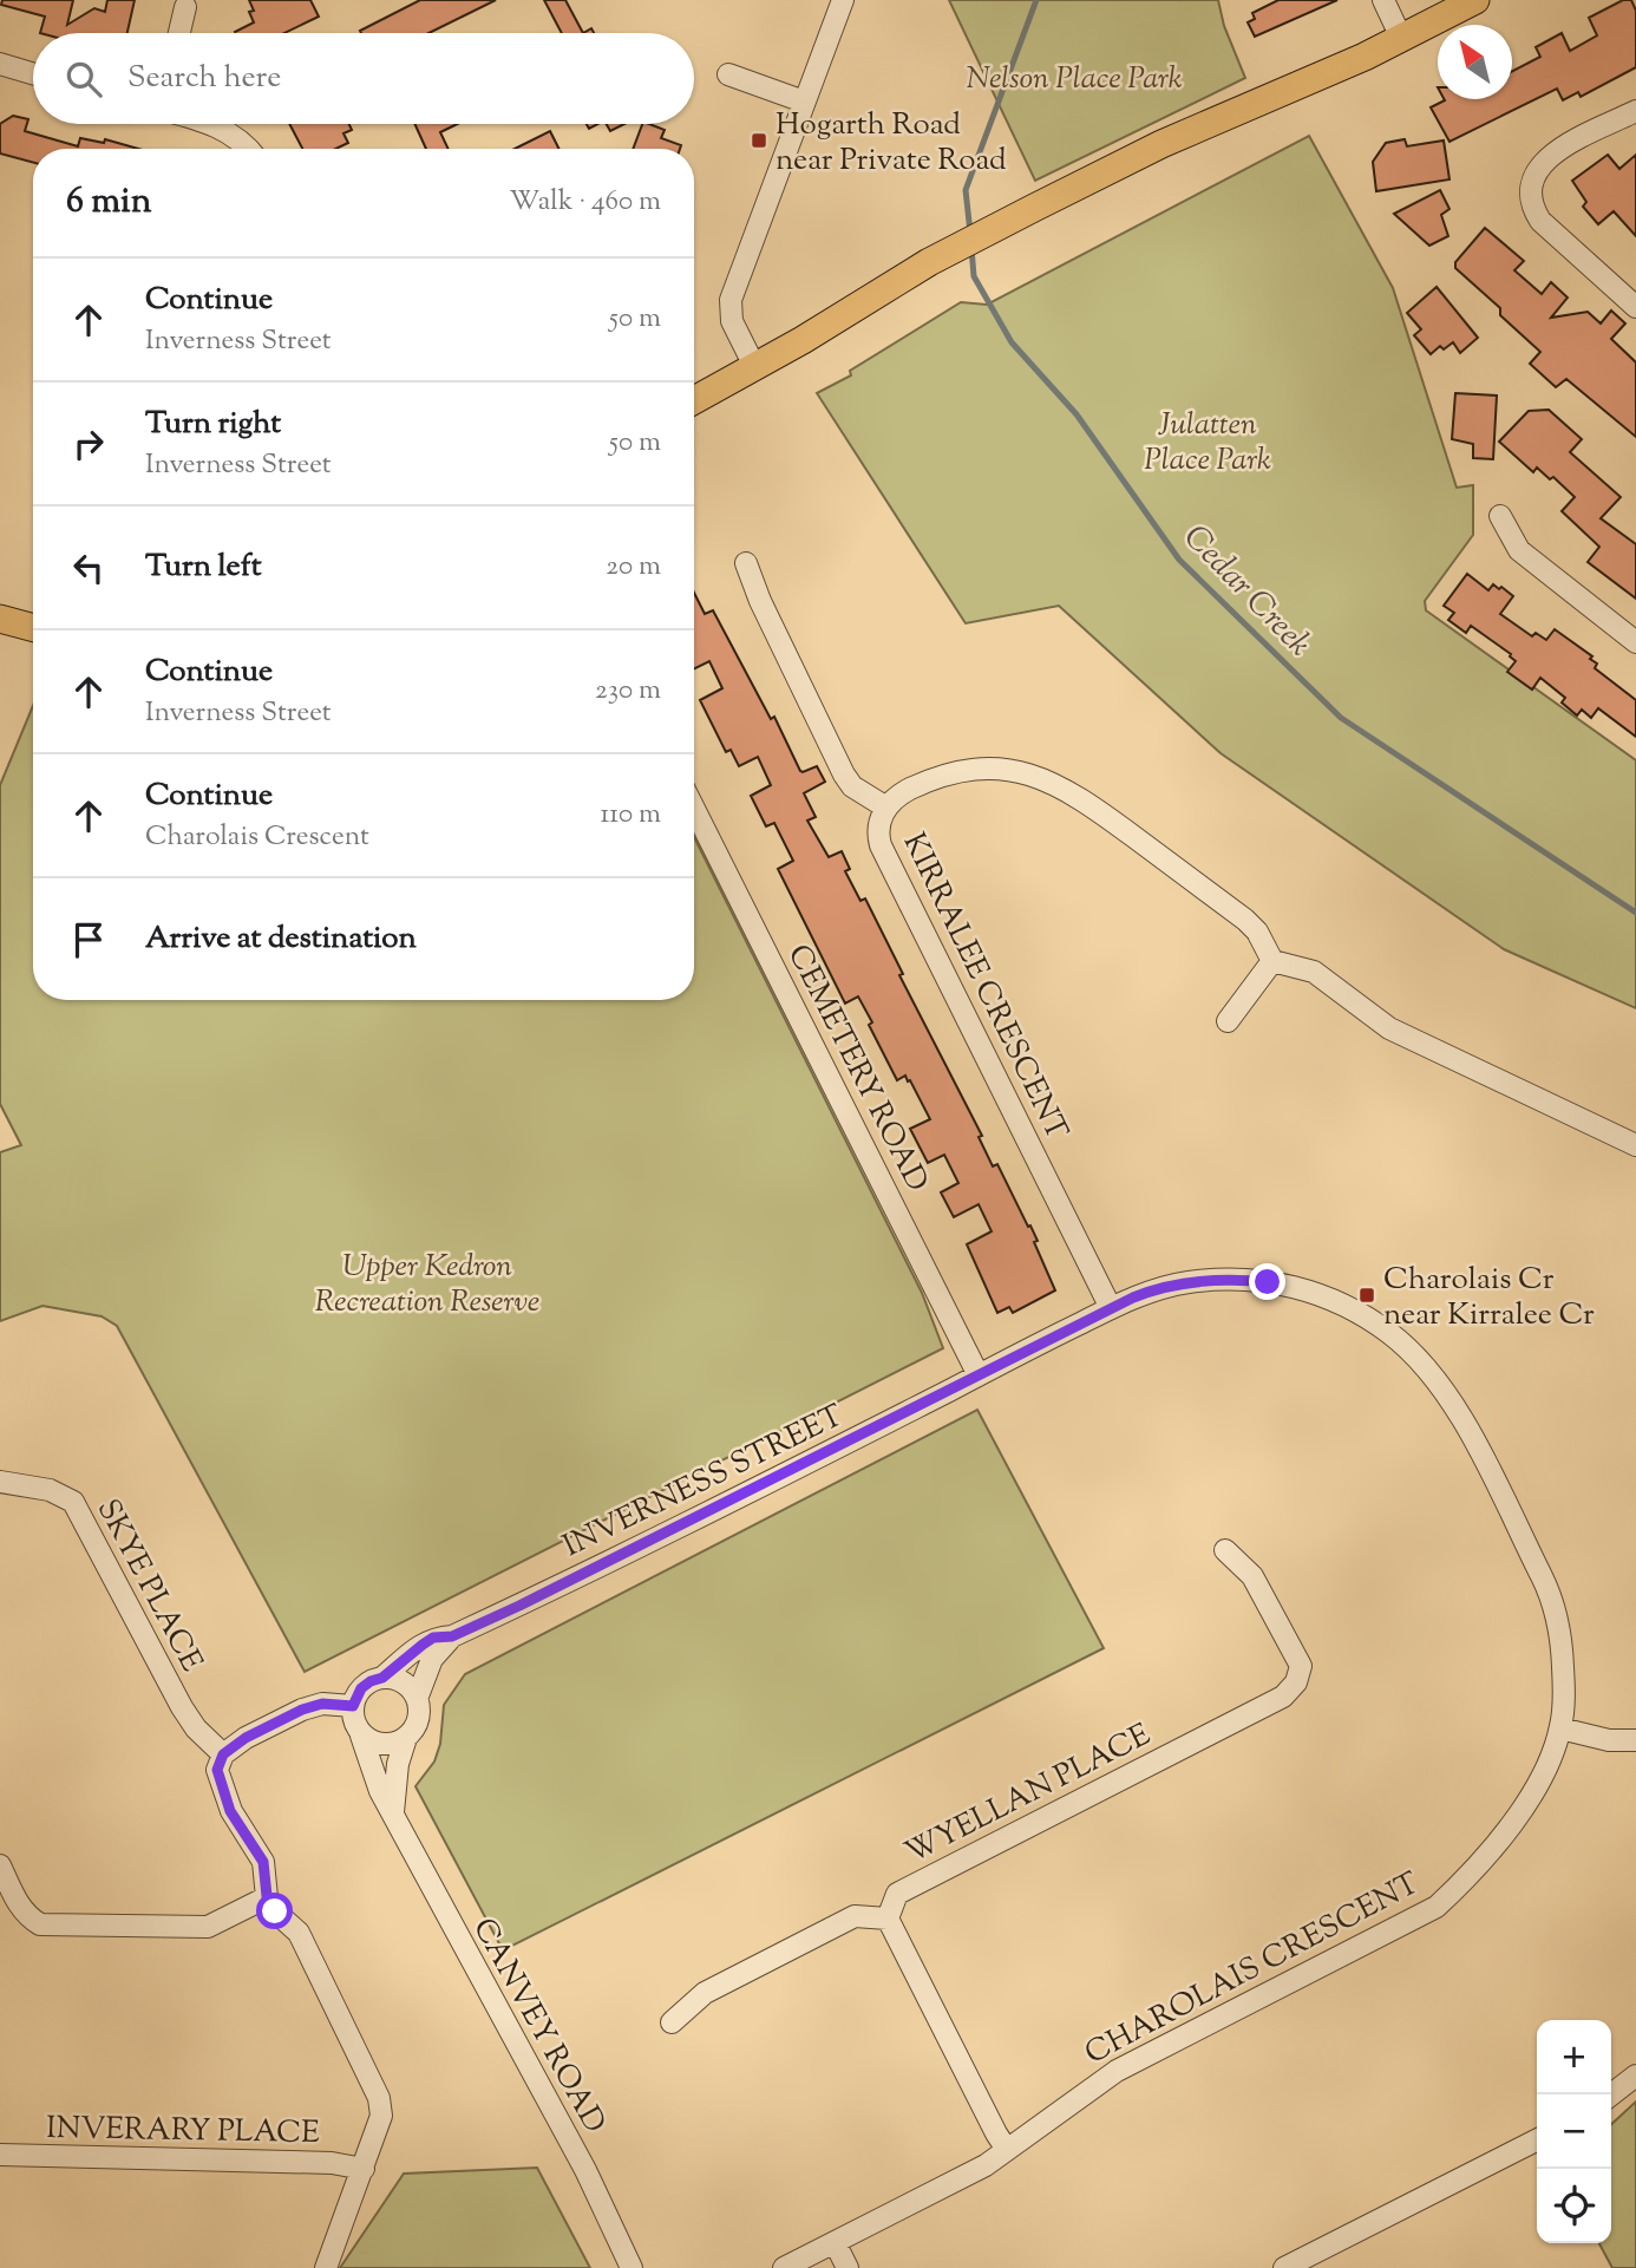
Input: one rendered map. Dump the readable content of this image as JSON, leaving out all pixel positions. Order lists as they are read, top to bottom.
{
  "streets": {
    "street": [
      "KIRRALEE CRESCENT",
      "CEMETERY ROAD",
      "INVERNESS STREET",
      "SKYE PLACE",
      "WYELLAN PLACE",
      "CHAROLAIS CRESCENT",
      "CANVEY ROAD",
      "INVERARY PLACE"
    ]
  },
  "crossings": [
    ["KIRRALEE CRESCENT", "CHAROLAIS CRESCENT"],
    ["CEMETERY ROAD", "INVERNESS STREET"],
    ["CEMETERY ROAD", "CHAROLAIS CRESCENT"],
    ["INVERNESS STREET", "CHAROLAIS CRESCENT"],
    ["INVERNESS STREET", "CANVEY ROAD"]
  ],
  "water": ["Cedar Creek"],
  "parks": ["Nelson Place Park", "Julatten Place Park", "Upper Kedron Recreation Reserve"],
  "places": {
    "transit": ["Hogarth Road near Private Road", "Charolais Cr near Kirralee Cr"]
  },
  "north": "top left",
  "page": {
    "search": "Search here",
    "heading": ["6 min", "Walk · 460 m"],
    "list": [
      ["Continue", "Inverness Street", "50 m"],
      ["Turn right", "Inverness Street", "50 m"],
      ["Turn left", "20 m"],
      ["Continue", "Inverness Street", "230 m"],
      ["Continue", "Charolais Crescent", "110 m"],
      "Arrive at destination"
    ],
    "map_buttons": ["+", "−"]
  }
}
